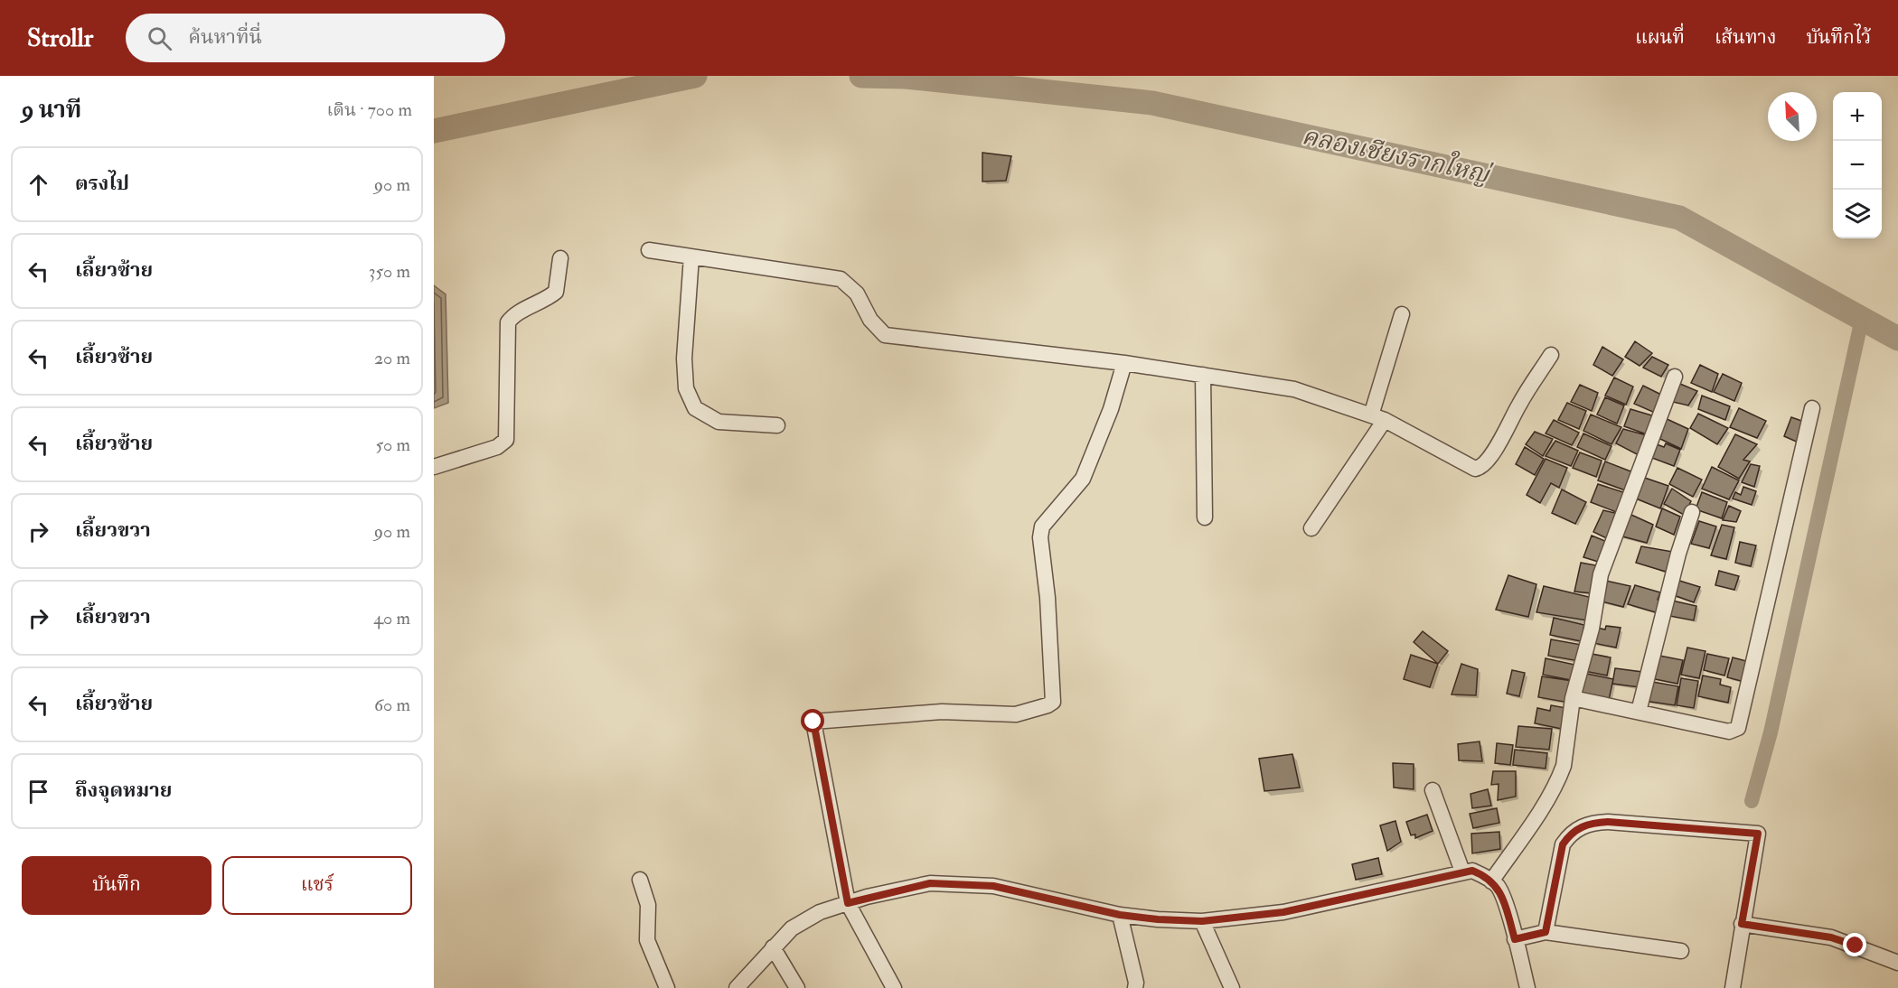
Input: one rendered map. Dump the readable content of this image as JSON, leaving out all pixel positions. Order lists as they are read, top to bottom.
{
  "water": ["คลองเชียงรากใหญ่"],
  "north": "top left",
  "page": {
    "header": "Strollr",
    "search": "ค้นหาที่นี่",
    "nav": ["แผนที่", "เส้นทาง", "บันทึกไว้"],
    "heading": ["9 นาที", "เดิน · 700 m"],
    "map_buttons": ["+", "−"],
    "list": [
      ["ตรงไป", "90 m"],
      ["เลี้ยวซ้าย", "350 m"],
      ["เลี้ยวซ้าย", "20 m"],
      ["เลี้ยวซ้าย", "50 m"],
      ["เลี้ยวขวา", "90 m"],
      ["เลี้ยวขวา", "40 m"],
      ["เลี้ยวซ้าย", "60 m"],
      "ถึงจุดหมาย"
    ],
    "buttons": ["บันทึก", "แชร์"]
  }
}
